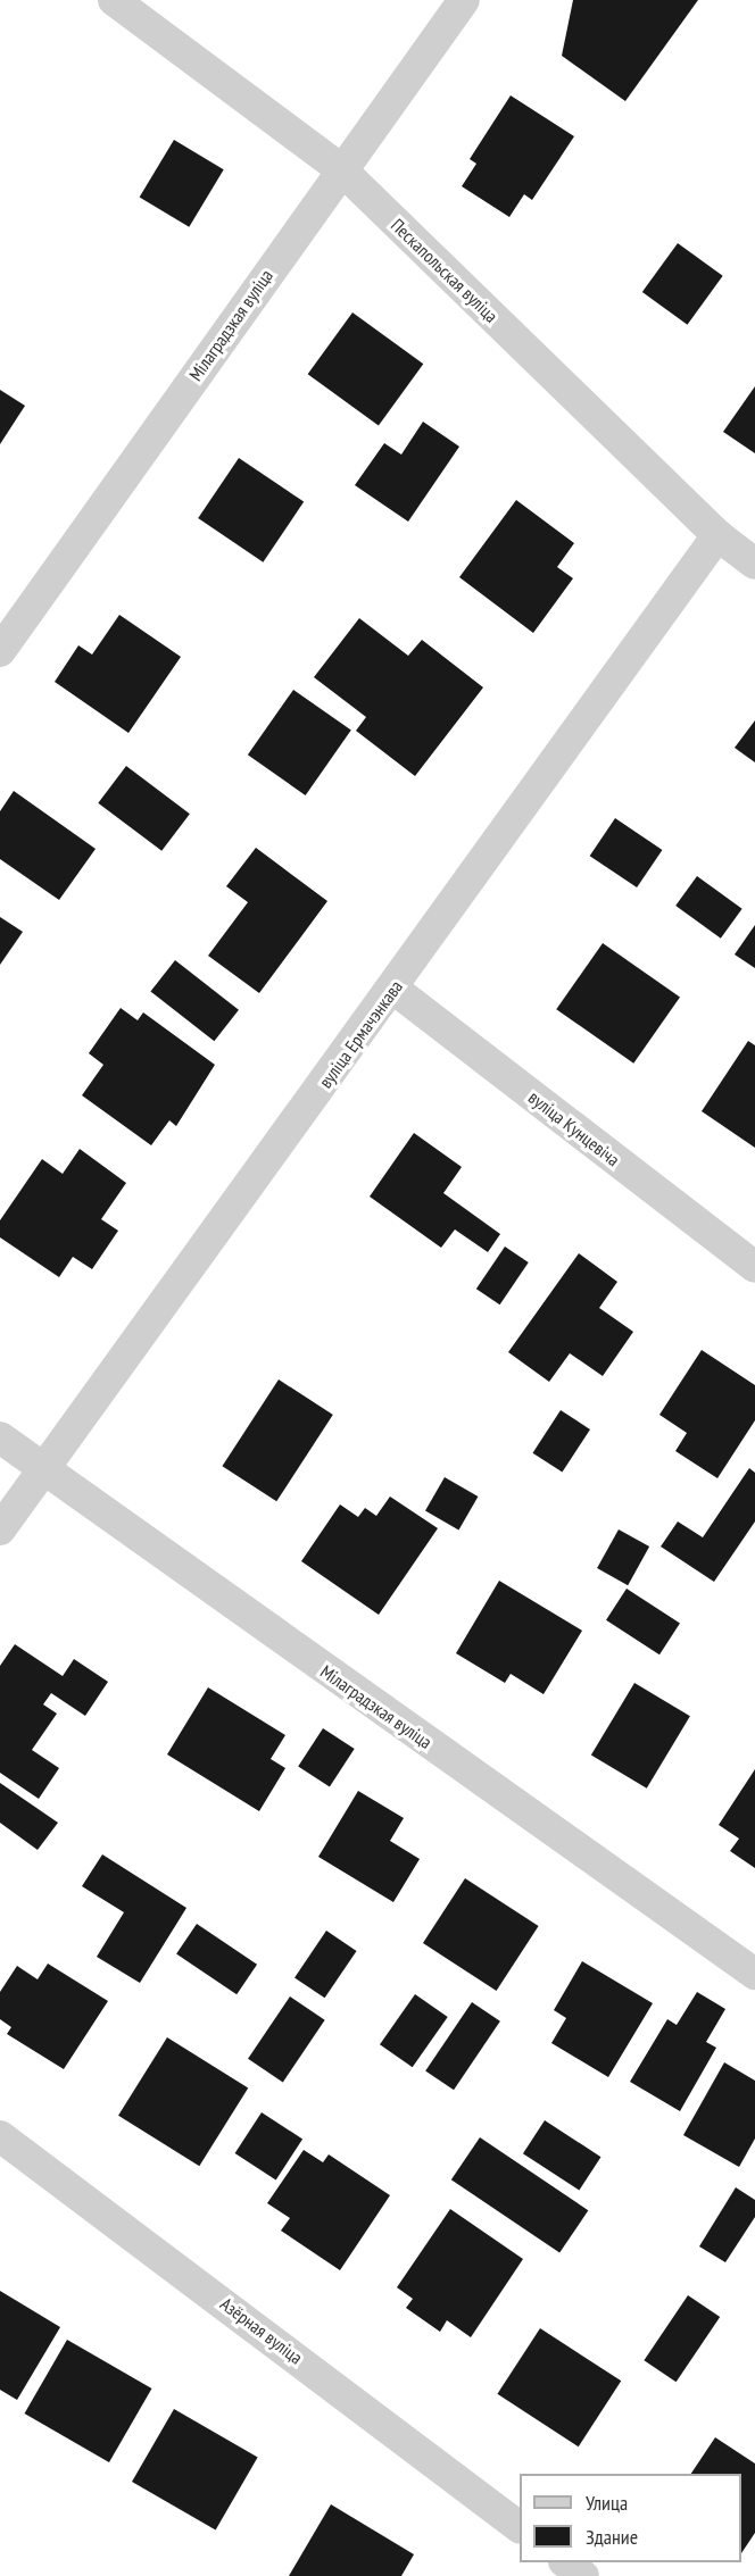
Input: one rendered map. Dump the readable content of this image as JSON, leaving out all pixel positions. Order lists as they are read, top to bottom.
{
  "streets": {
    "street": [
      "Пескапольская вуліца",
      "Мілаградзкая вуліца",
      "вуліца Ермачэнкава",
      "вуліца Кунцевіча",
      "Азёрная вуліца"
    ]
  },
  "crossings": [
    ["Пескапольская вуліца", "Мілаградзкая вуліца"],
    ["Пескапольская вуліца", "вуліца Ермачэнкава"],
    ["Мілаградзкая вуліца", "вуліца Ермачэнкава"],
    ["вуліца Ермачэнкава", "вуліца Кунцевіча"]
  ],
  "legend": ["Улица", "Здание"]
}
